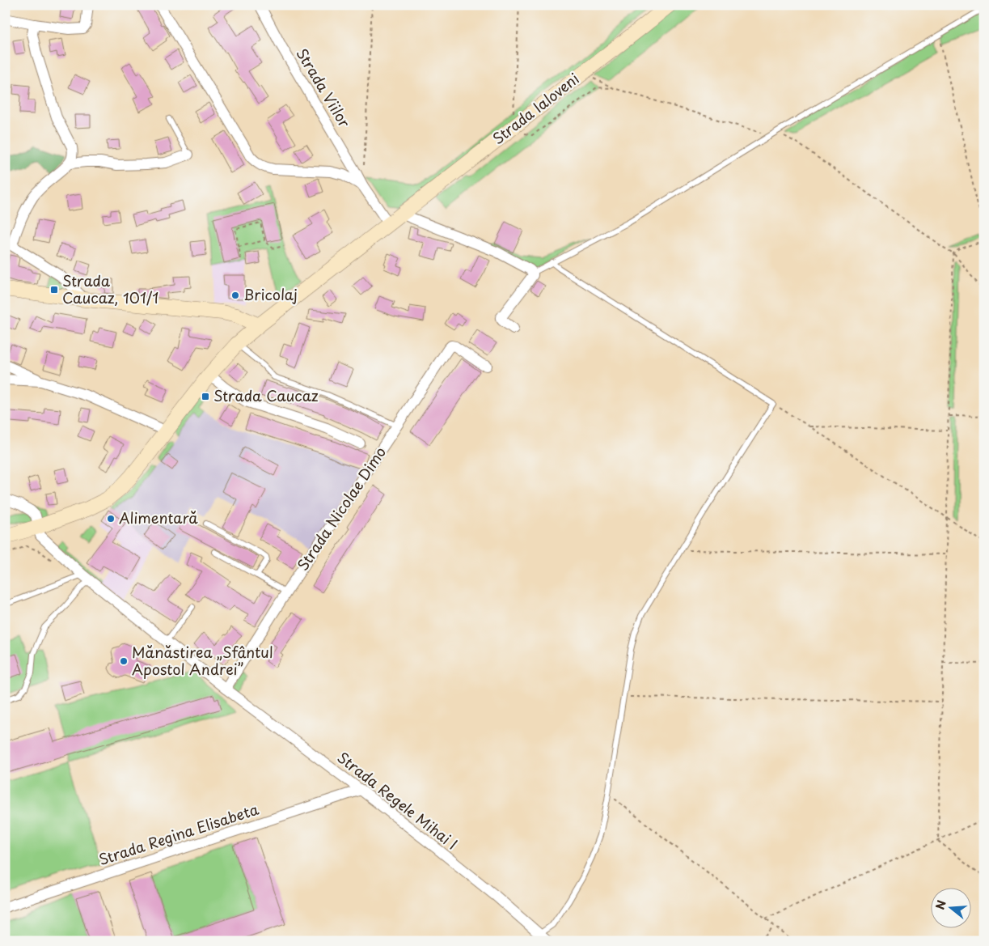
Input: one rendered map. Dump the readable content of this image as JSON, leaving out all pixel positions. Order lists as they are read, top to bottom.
{
  "streets": {
    "street": [
      "Strada Viilor",
      "Strada Ialoveni",
      "Strada Nicolae Dimo",
      "Strada Regele Mihai I",
      "Strada Regina Elisabeta"
    ]
  },
  "crossings": [
    ["Strada Nicolae Dimo", "Strada Regele Mihai I"],
    ["Strada Regele Mihai I", "Strada Regina Elisabeta"]
  ],
  "places": {
    "transit": ["Strada Caucaz, 101/1", "Strada Caucaz"],
    "other": ["Bricolaj", "Alimentară", "Mănăstirea „Sfântul Apostol Andrei”"]
  },
  "north": "left"
}
